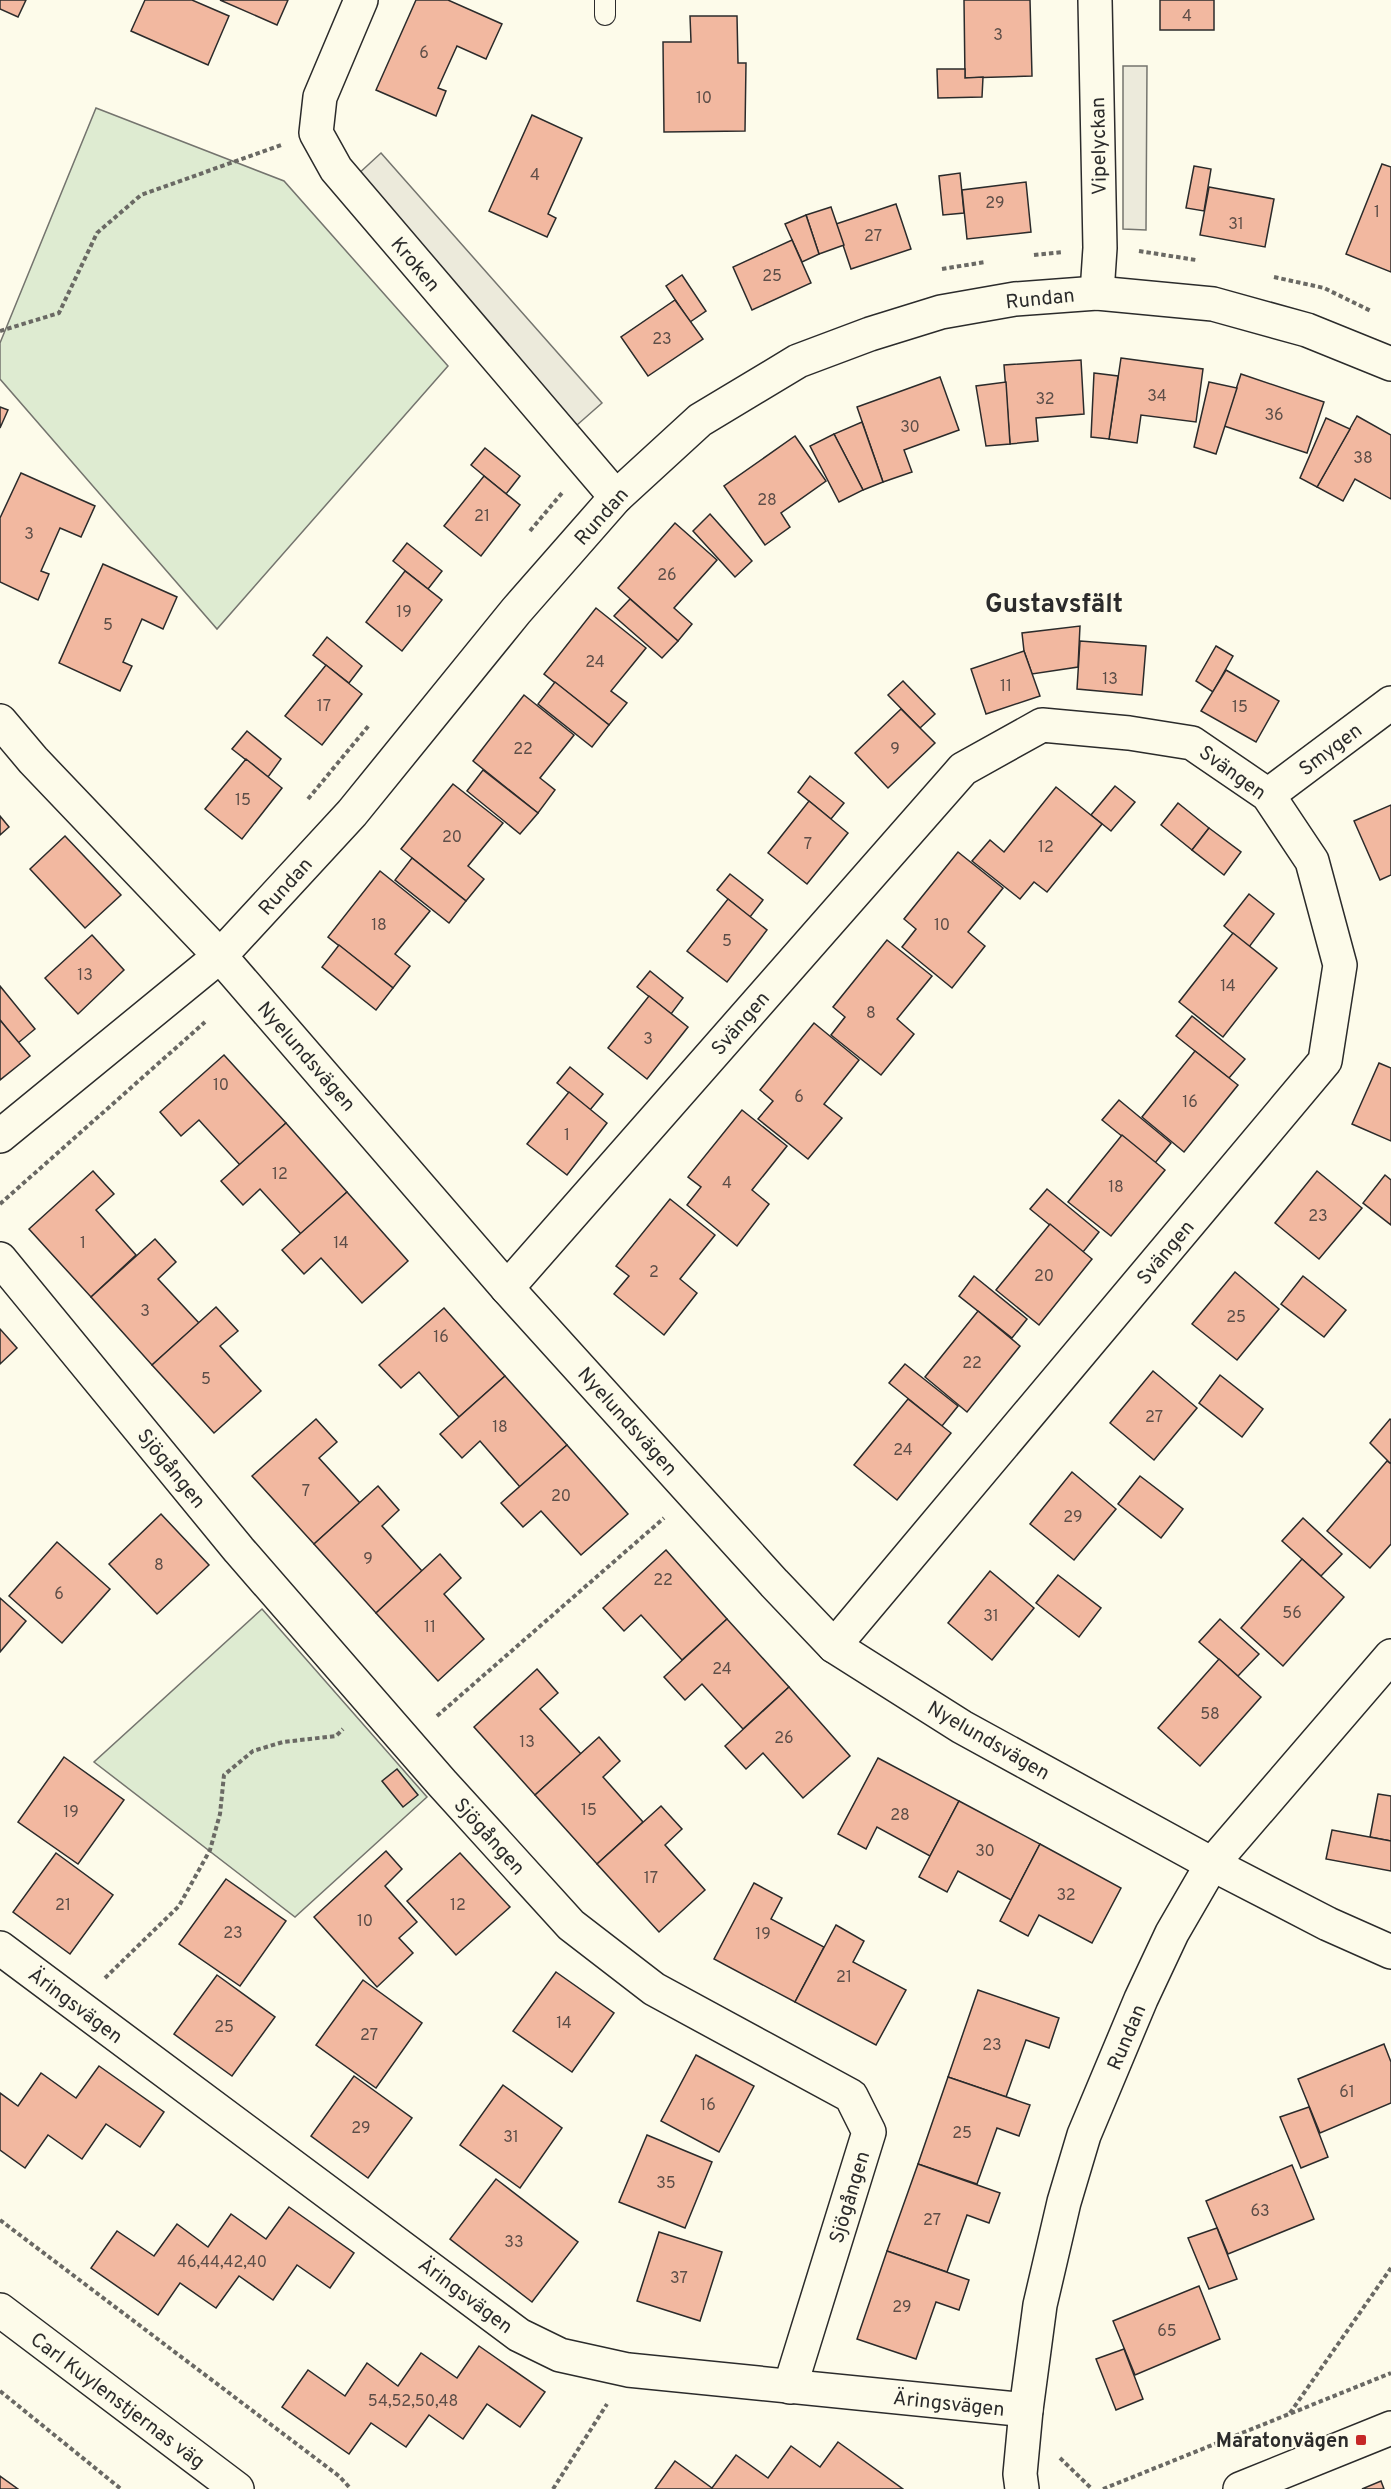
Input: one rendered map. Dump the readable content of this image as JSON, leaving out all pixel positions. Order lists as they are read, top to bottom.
{
  "streets": {
    "street": [
      "Vipelyckan",
      "Kroken",
      "Rundan",
      "Smygen",
      "Svängen",
      "Nyelundsvägen",
      "Sjögången",
      "Äringsvägen",
      "Carl Kuylenstjernas väg"
    ]
  },
  "crossings": [
    ["Vipelyckan", "Rundan"],
    ["Kroken", "Rundan"],
    ["Rundan", "Nyelundsvägen"],
    ["Rundan", "Äringsvägen"],
    ["Smygen", "Svängen"],
    ["Svängen", "Nyelundsvägen"],
    ["Sjögången", "Äringsvägen"]
  ],
  "districts": ["Gustavsfält"],
  "places": {
    "transit": ["Maratonvägen"]
  },
  "house_numbers": [
    "4",
    "3",
    "6",
    "10",
    "4",
    "29",
    "1",
    "31",
    "27",
    "25",
    "23",
    "34",
    "32",
    "36",
    "30",
    "38",
    "28",
    "21",
    "3",
    "26",
    "19",
    "5",
    "24",
    "13",
    "11",
    "17",
    "15",
    "22",
    "9",
    "15",
    "20",
    "7",
    "12",
    "18",
    "10",
    "5",
    "13",
    "14",
    "8",
    "3",
    "10",
    "6",
    "16",
    "1",
    "12",
    "4",
    "18",
    "23",
    "1",
    "14",
    "2",
    "20",
    "3",
    "25",
    "16",
    "22",
    "5",
    "27",
    "18",
    "24",
    "7",
    "20",
    "29",
    "9",
    "8",
    "22",
    "6",
    "56",
    "31",
    "11",
    "24",
    "58",
    "26",
    "13",
    "15",
    "19",
    "28",
    "30",
    "17",
    "32",
    "21",
    "12",
    "10",
    "23",
    "19",
    "21",
    "14",
    "25",
    "27",
    "23",
    "61",
    "16",
    "29",
    "25",
    "31",
    "35",
    "63",
    "27",
    "33",
    "46,44,42,40",
    "37",
    "29",
    "65",
    "54,52,50,48"
  ]
}
